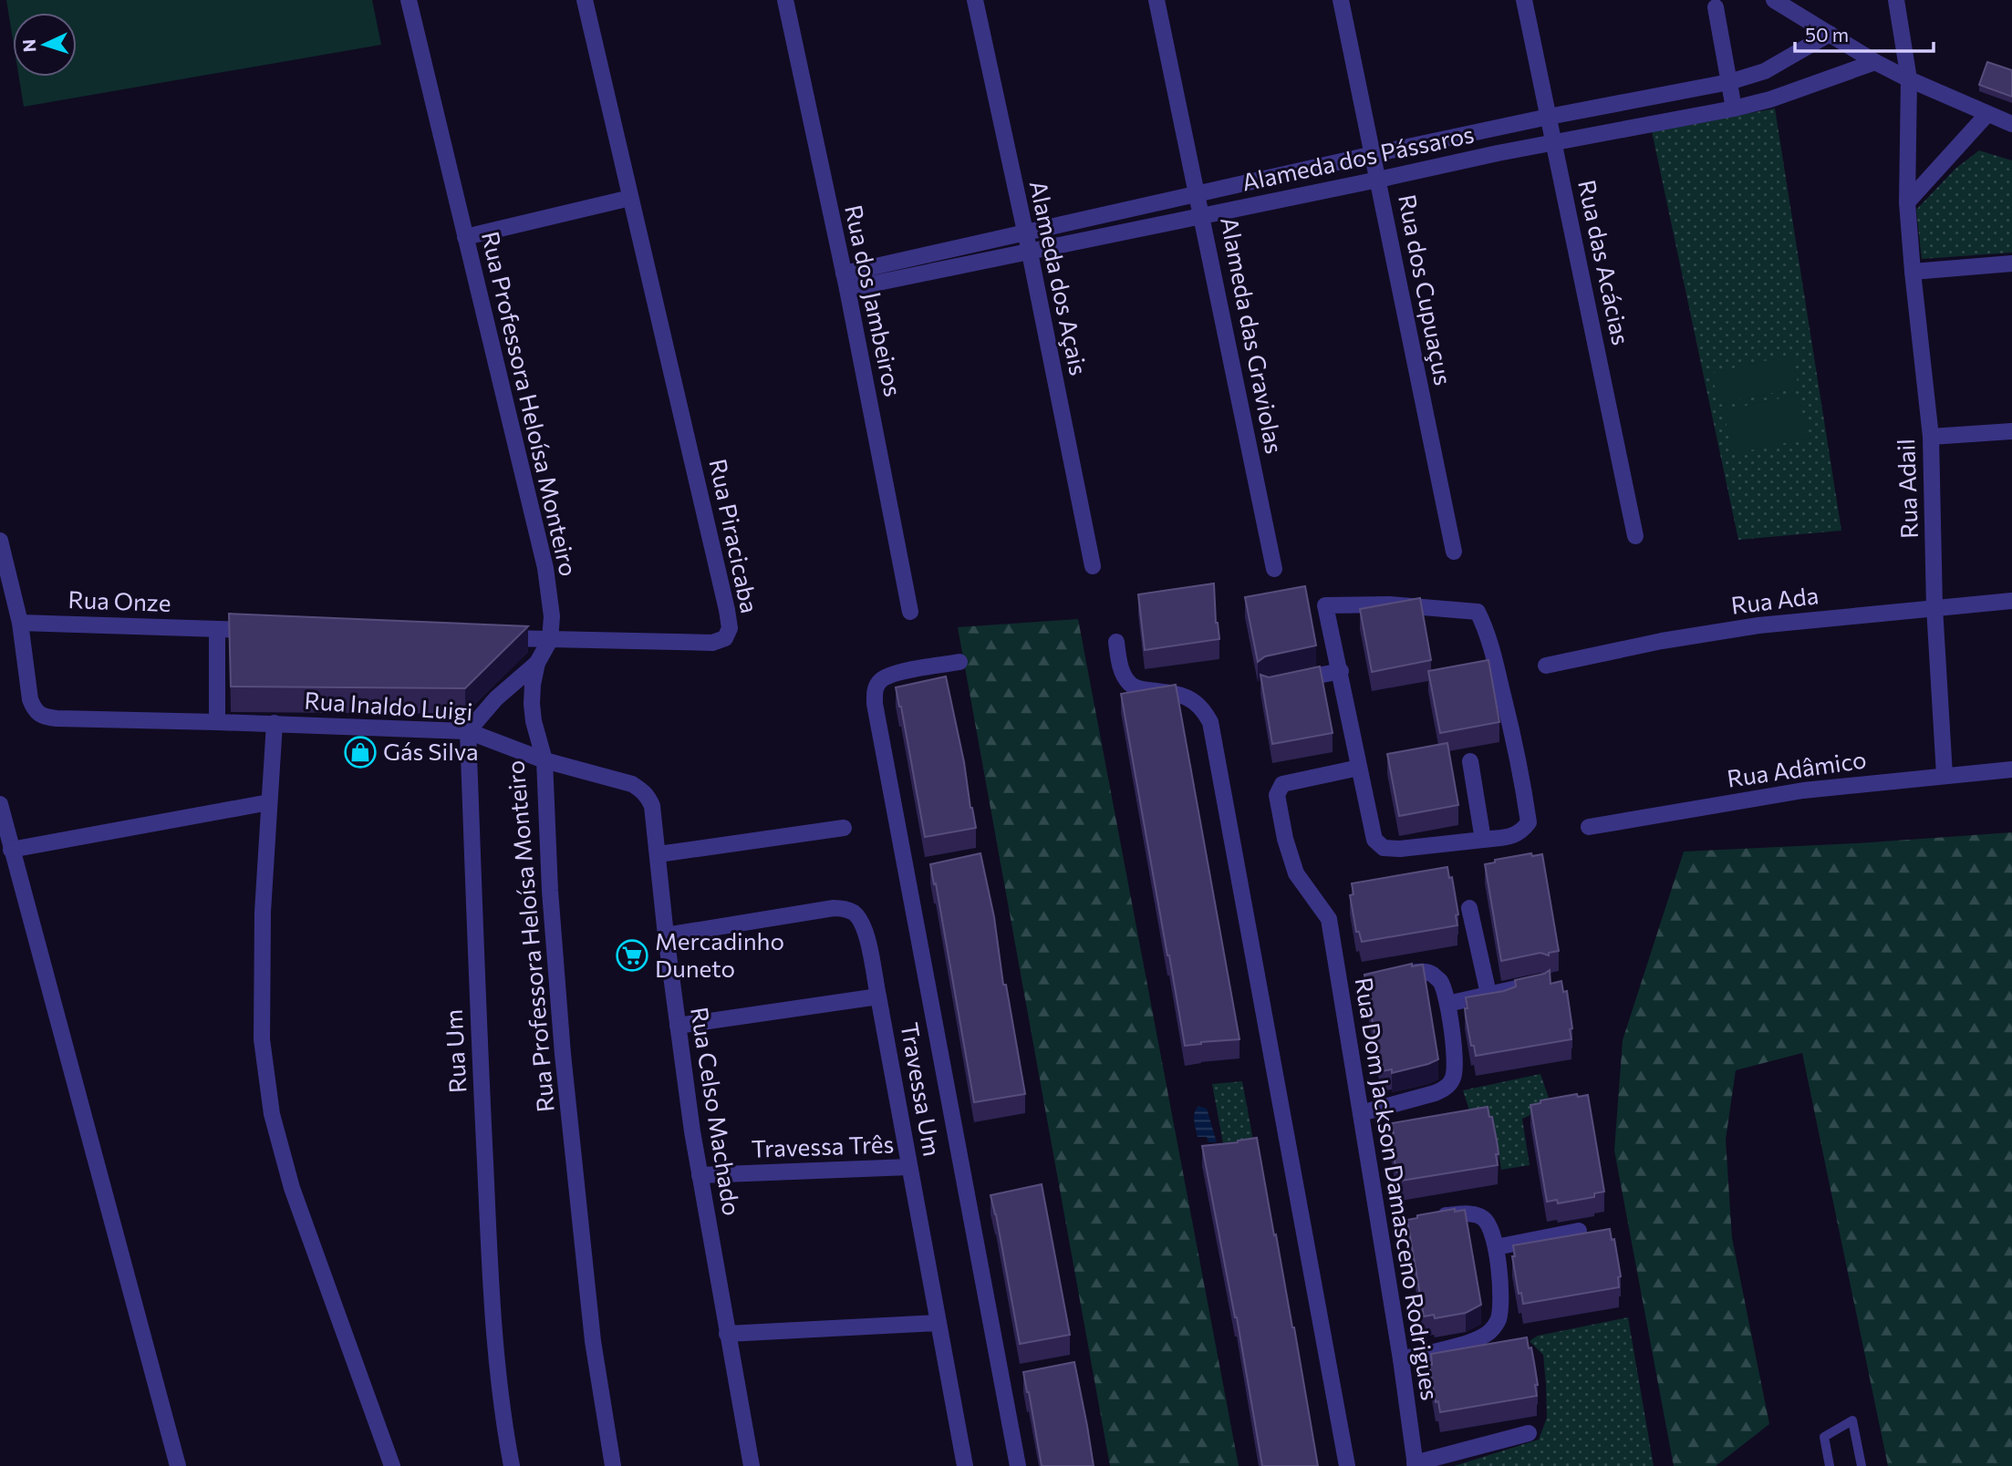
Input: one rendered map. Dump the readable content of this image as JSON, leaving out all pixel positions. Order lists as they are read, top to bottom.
{
  "streets": {
    "street": [
      "Alameda dos Pássaros",
      "Rua das Acácias",
      "Alameda dos Açais",
      "Rua dos Cupuaçus",
      "Rua dos Jambeiros",
      "Alameda das Graviolas",
      "Rua Professora Heloísa Monteiro",
      "Rua Adail",
      "Rua Piracicaba",
      "Rua Ada",
      "Rua Onze",
      "Rua Inaldo Luigi",
      "Rua Adâmico",
      "Rua Um",
      "Travessa Um",
      "Rua Celso Machado",
      "Travessa Três",
      "Rua Dom Jackson Damasceno Rodrigues"
    ]
  },
  "crossings": [
    ["Alameda dos Pássaros", "Rua das Acácias"],
    ["Alameda dos Pássaros", "Alameda dos Açais"],
    ["Alameda dos Pássaros", "Rua dos Cupuaçus"],
    ["Alameda dos Pássaros", "Rua dos Jambeiros"],
    ["Alameda dos Pássaros", "Alameda das Graviolas"],
    ["Rua Professora Heloísa Monteiro", "Rua Piracicaba"],
    ["Rua Professora Heloísa Monteiro", "Rua Inaldo Luigi"],
    ["Rua Professora Heloísa Monteiro", "Rua Celso Machado"],
    ["Rua Adail", "Rua Ada"],
    ["Rua Adail", "Rua Adâmico"],
    ["Rua Onze", "Rua Inaldo Luigi"],
    ["Rua Inaldo Luigi", "Rua Um"],
    ["Rua Inaldo Luigi", "Rua Celso Machado"],
    ["Travessa Um", "Rua Celso Machado"],
    ["Travessa Um", "Travessa Três"],
    ["Rua Celso Machado", "Travessa Três"]
  ],
  "places": {
    "shop": ["Gás Silva"],
    "supermarket": ["Mercadinho Duneto"]
  },
  "scale_bar": "50 m",
  "north": "left"
}
